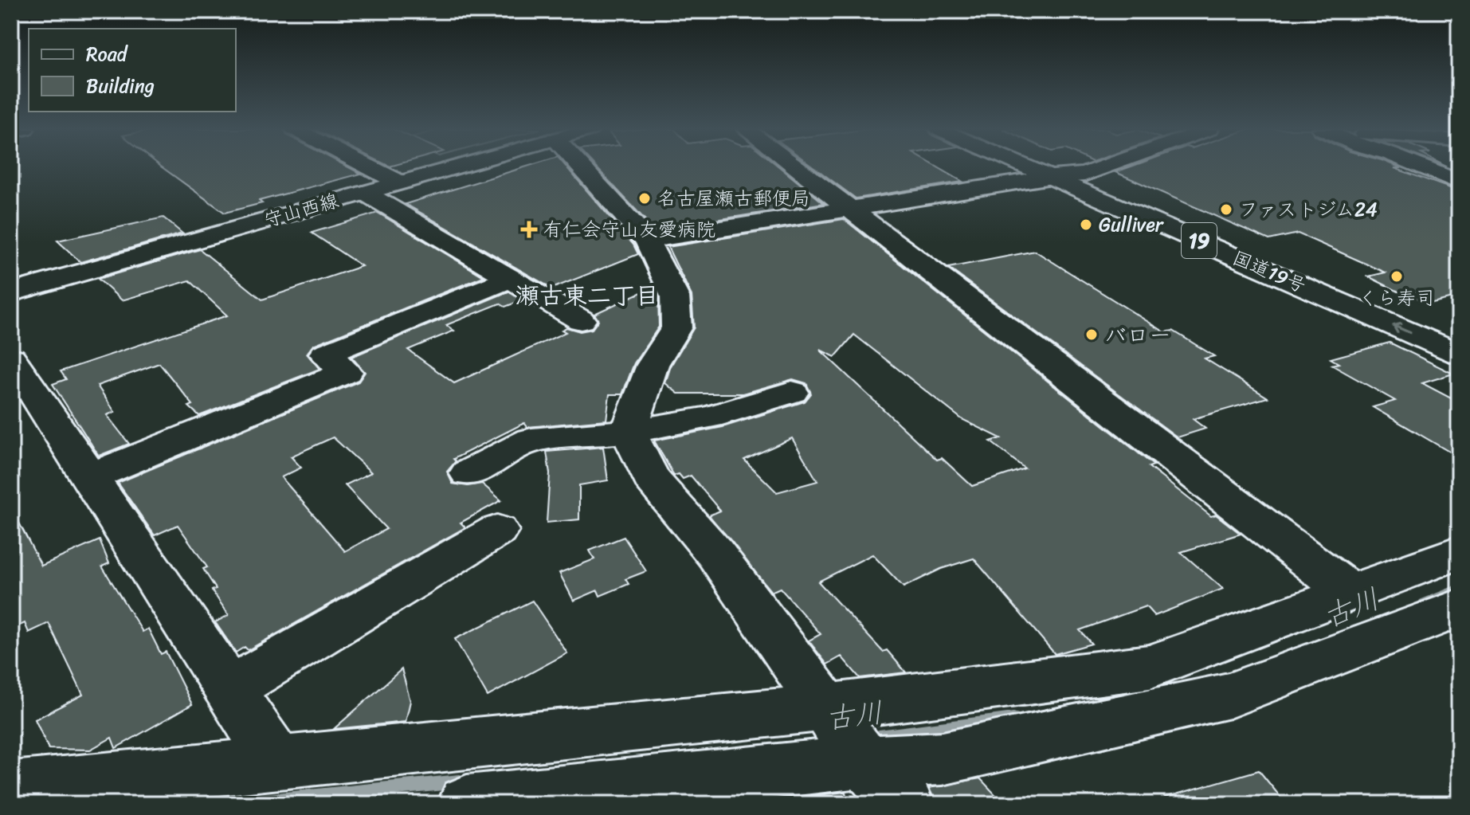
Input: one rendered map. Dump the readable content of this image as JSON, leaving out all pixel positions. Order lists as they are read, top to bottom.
{
  "streets": {
    "main road": ["守山西線", "19", "国道19号"]
  },
  "districts": ["瀬古東二丁目"],
  "water": ["古川"],
  "places": {
    "other": [
      "名古屋瀬古郵便局",
      "ファストジム24",
      "Gulliver",
      "くら寿司",
      "バロー"
    ],
    "health": ["有仁会守山友愛病院"]
  },
  "legend": ["Road", "Building"]
}
